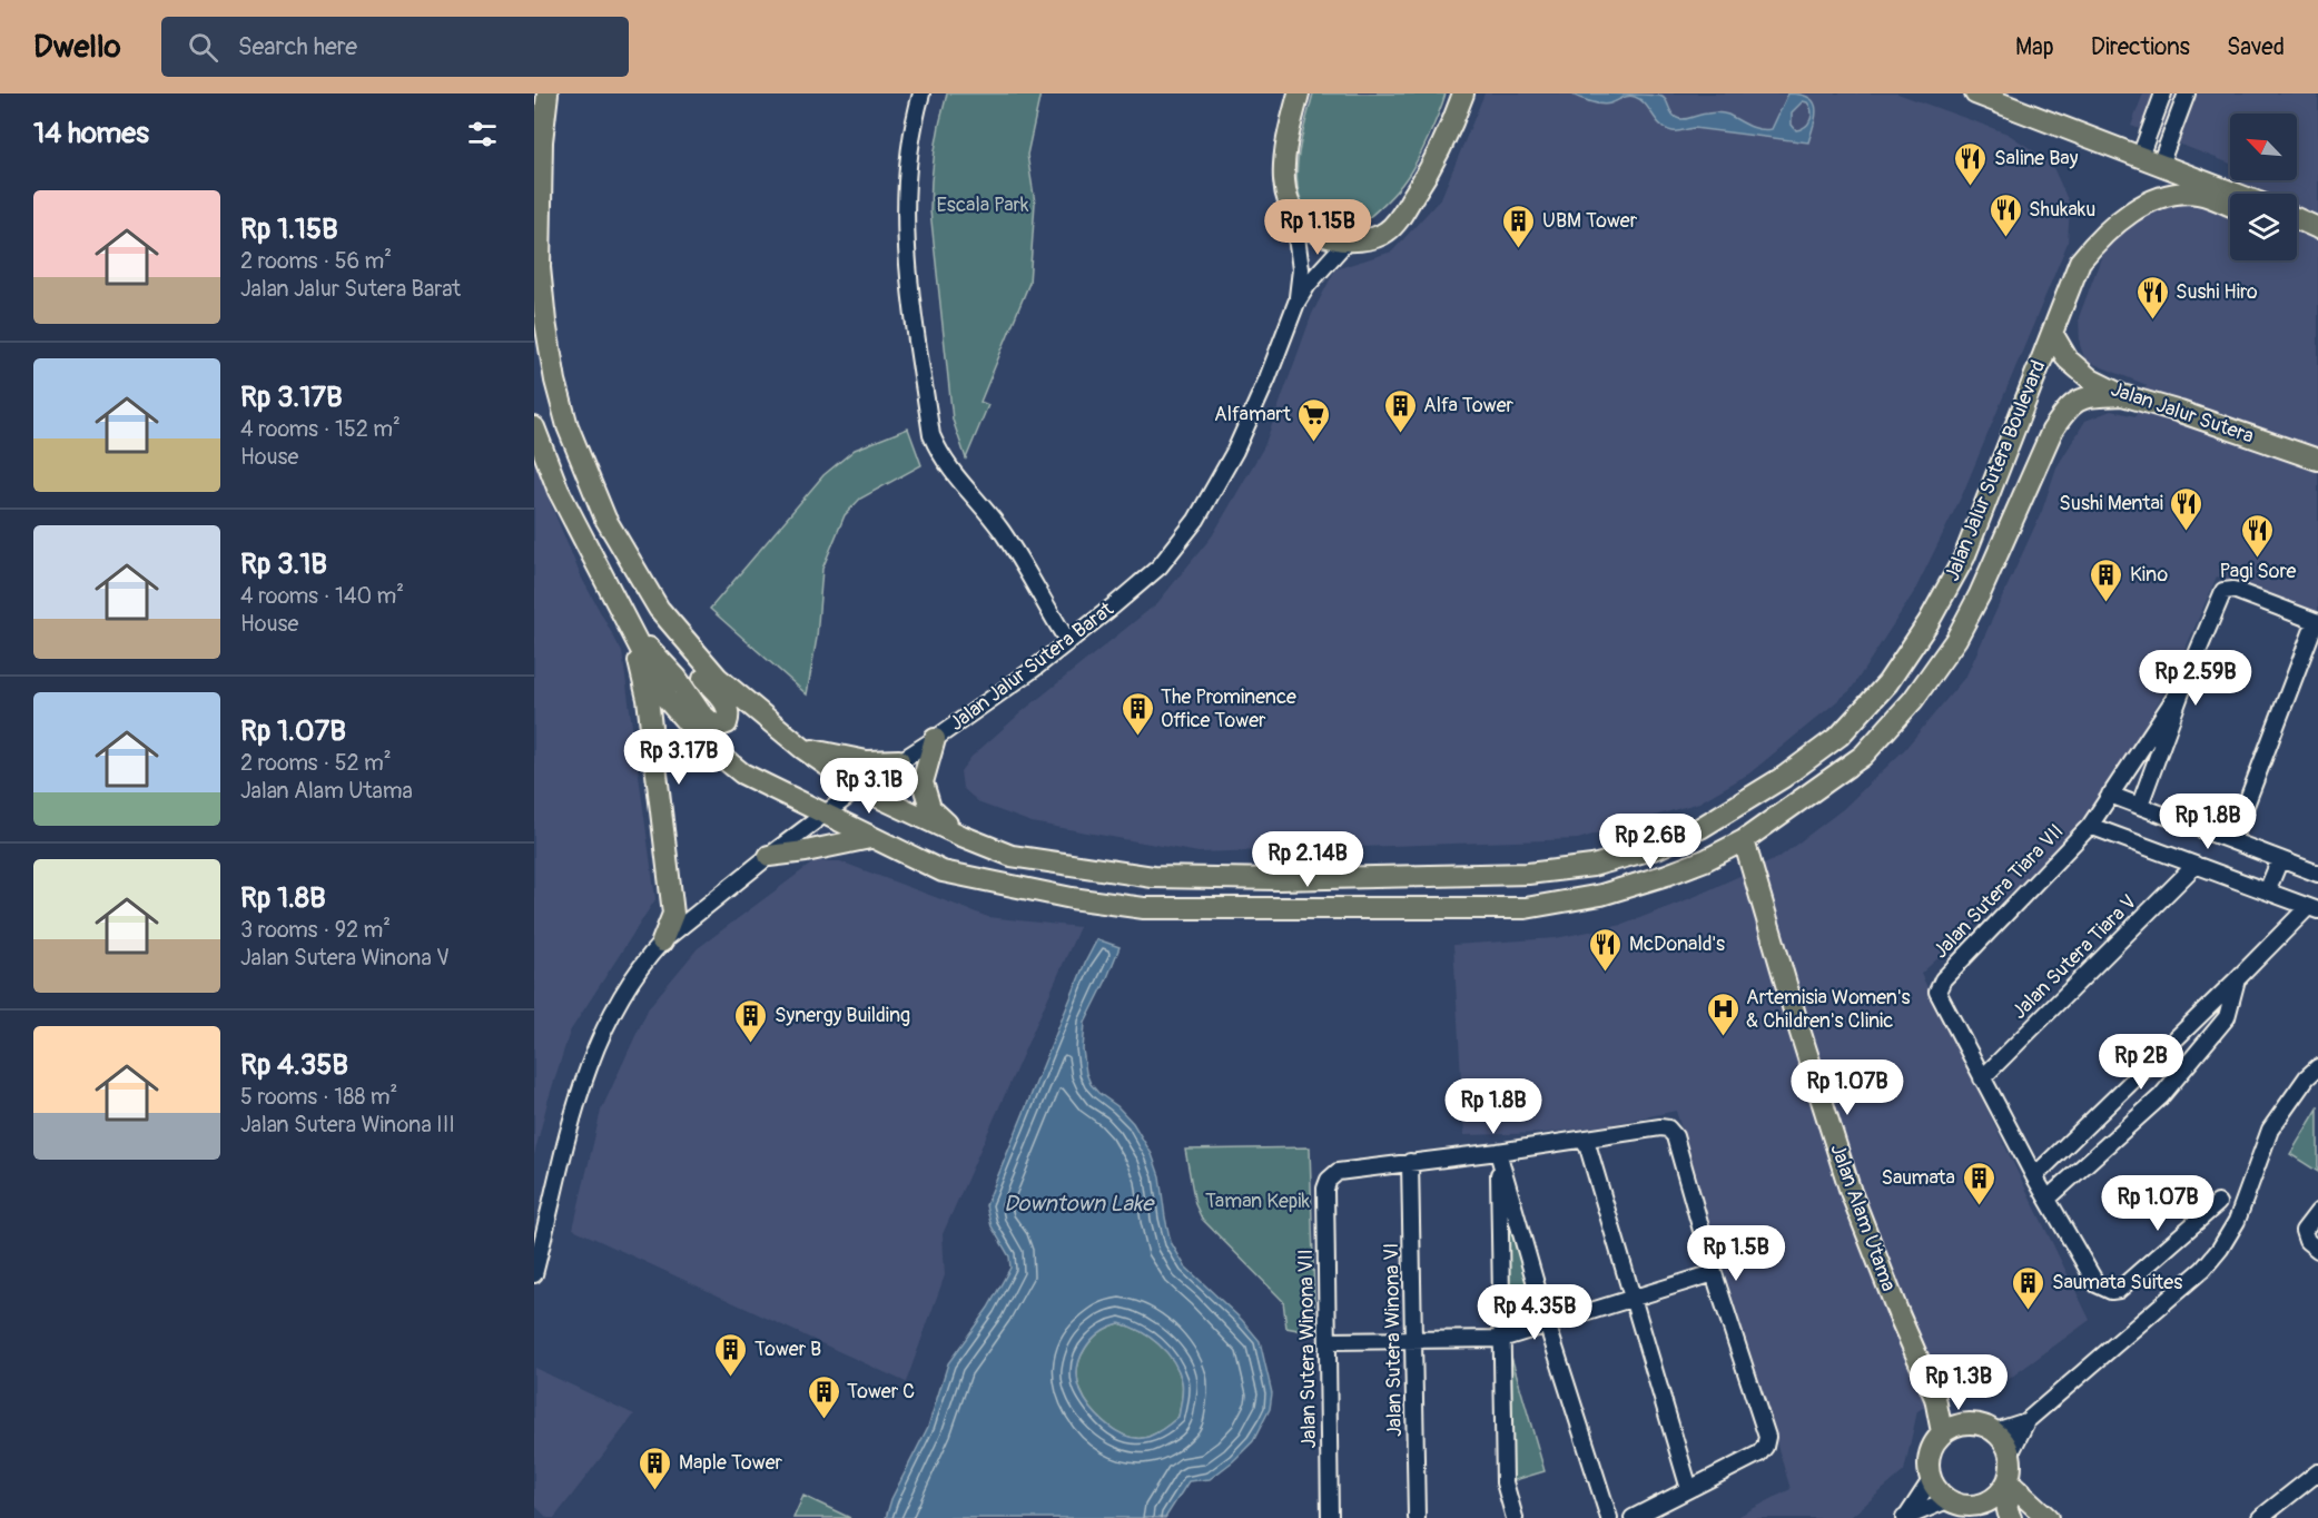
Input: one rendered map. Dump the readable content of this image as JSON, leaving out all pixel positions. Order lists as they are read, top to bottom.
{
  "streets": {
    "main road": [
      "Jalan Jalur Sutera",
      "Jalan Jalur Sutera Boulevard",
      "Jalan Jalur Sutera Barat",
      "Jalan Alam Utama"
    ],
    "street": [
      "Jalan Sutera Tiara VII",
      "Jalan Sutera Tiara V",
      "Jalan Sutera Winona VI",
      "Jalan Sutera Winona VII"
    ]
  },
  "crossings": [
    ["Jalan Jalur Sutera", "Jalan Jalur Sutera Boulevard"],
    ["Jalan Jalur Sutera Boulevard", "Jalan Jalur Sutera Barat"],
    ["Jalan Jalur Sutera Boulevard", "Jalan Alam Utama"],
    ["Jalan Sutera Tiara VII", "Jalan Sutera Tiara V"],
    ["Jalan Sutera Winona VI", "Jalan Sutera Winona VII"]
  ],
  "water": ["Downtown Lake"],
  "parks": ["Escala Park", "Taman Kepik"],
  "places": {
    "restaurant": [
      "Saline Bay",
      "Shukaku",
      "Sushi Hiro",
      "Sushi Mentai",
      "Pagi Sore",
      "McDonald's"
    ],
    "building": [
      "UBM Tower",
      "Alfa Tower",
      "Kino",
      "The Prominence Office Tower",
      "Synergy Building",
      "Saumata",
      "Saumata Suites",
      "Tower B",
      "Tower C",
      "Maple Tower"
    ],
    "supermarket": ["Alfamart"],
    "hospital": ["Artemisia Women's & Children's Clinic"]
  },
  "north": "top left",
  "page": {
    "header": "Dwello",
    "search": "Search here",
    "nav": ["Map", "Directions", "Saved"],
    "heading": "14 homes",
    "list": [
      {
        "name": "Rp 1.15B",
        "note": "2 rooms · 56 m² · Jalan Jalur Sutera Barat"
      },
      {
        "name": "Rp 3.17B",
        "note": "4 rooms · 152 m² · House"
      },
      {
        "name": "Rp 3.1B",
        "note": "4 rooms · 140 m² · House"
      },
      {
        "name": "Rp 1.07B",
        "note": "2 rooms · 52 m² · Jalan Alam Utama"
      },
      {
        "name": "Rp 1.8B",
        "note": "3 rooms · 92 m² · Jalan Sutera Winona V"
      },
      {
        "name": "Rp 4.35B",
        "note": "5 rooms · 188 m² · Jalan Sutera Winona III"
      }
    ],
    "price": [
      "Rp 1.15B",
      "Rp 2.59B",
      "Rp 3.17B",
      "Rp 3.1B",
      "Rp 1.8B",
      "Rp 2.6B",
      "Rp 2.14B",
      "Rp 2B",
      "Rp 1.07B",
      "Rp 1.8B",
      "Rp 1.07B",
      "Rp 1.5B",
      "Rp 4.35B",
      "Rp 1.3B"
    ]
  }
}
